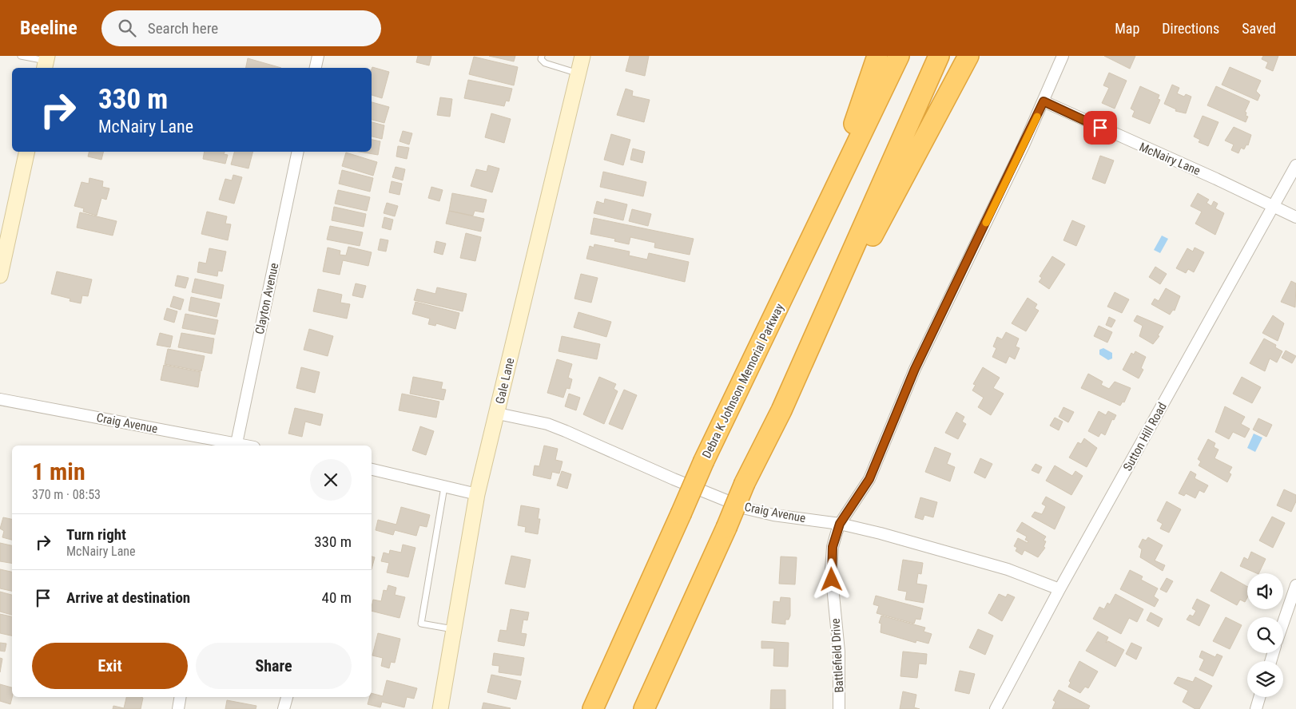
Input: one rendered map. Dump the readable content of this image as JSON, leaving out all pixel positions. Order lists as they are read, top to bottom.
{
  "streets": {
    "highway": ["Debra K Johnson Memorial Parkway"],
    "street": [
      "McNairy Lane",
      "Clayton Avenue",
      "Gale Lane",
      "Craig Avenue",
      "Sutton Hill Road",
      "Battlefield Drive"
    ]
  },
  "crossings": [
    ["McNairy Lane", "Sutton Hill Road"],
    ["McNairy Lane", "Battlefield Drive"],
    ["Clayton Avenue", "Craig Avenue"],
    ["Gale Lane", "Craig Avenue"],
    ["Craig Avenue", "Sutton Hill Road"],
    ["Craig Avenue", "Battlefield Drive"]
  ],
  "page": {
    "header": "Beeline",
    "search": "Search here",
    "nav": ["Map", "Directions", "Saved"],
    "turn": ["330 m", "McNairy Lane"],
    "heading": ["1 min", "370 m · 08:53"],
    "list": [
      {
        "name": "Turn right",
        "note": "McNairy Lane",
        "value": "330 m"
      },
      {
        "name": "Arrive at destination",
        "value": "40 m"
      }
    ],
    "buttons": ["Exit", "Share"]
  }
}
